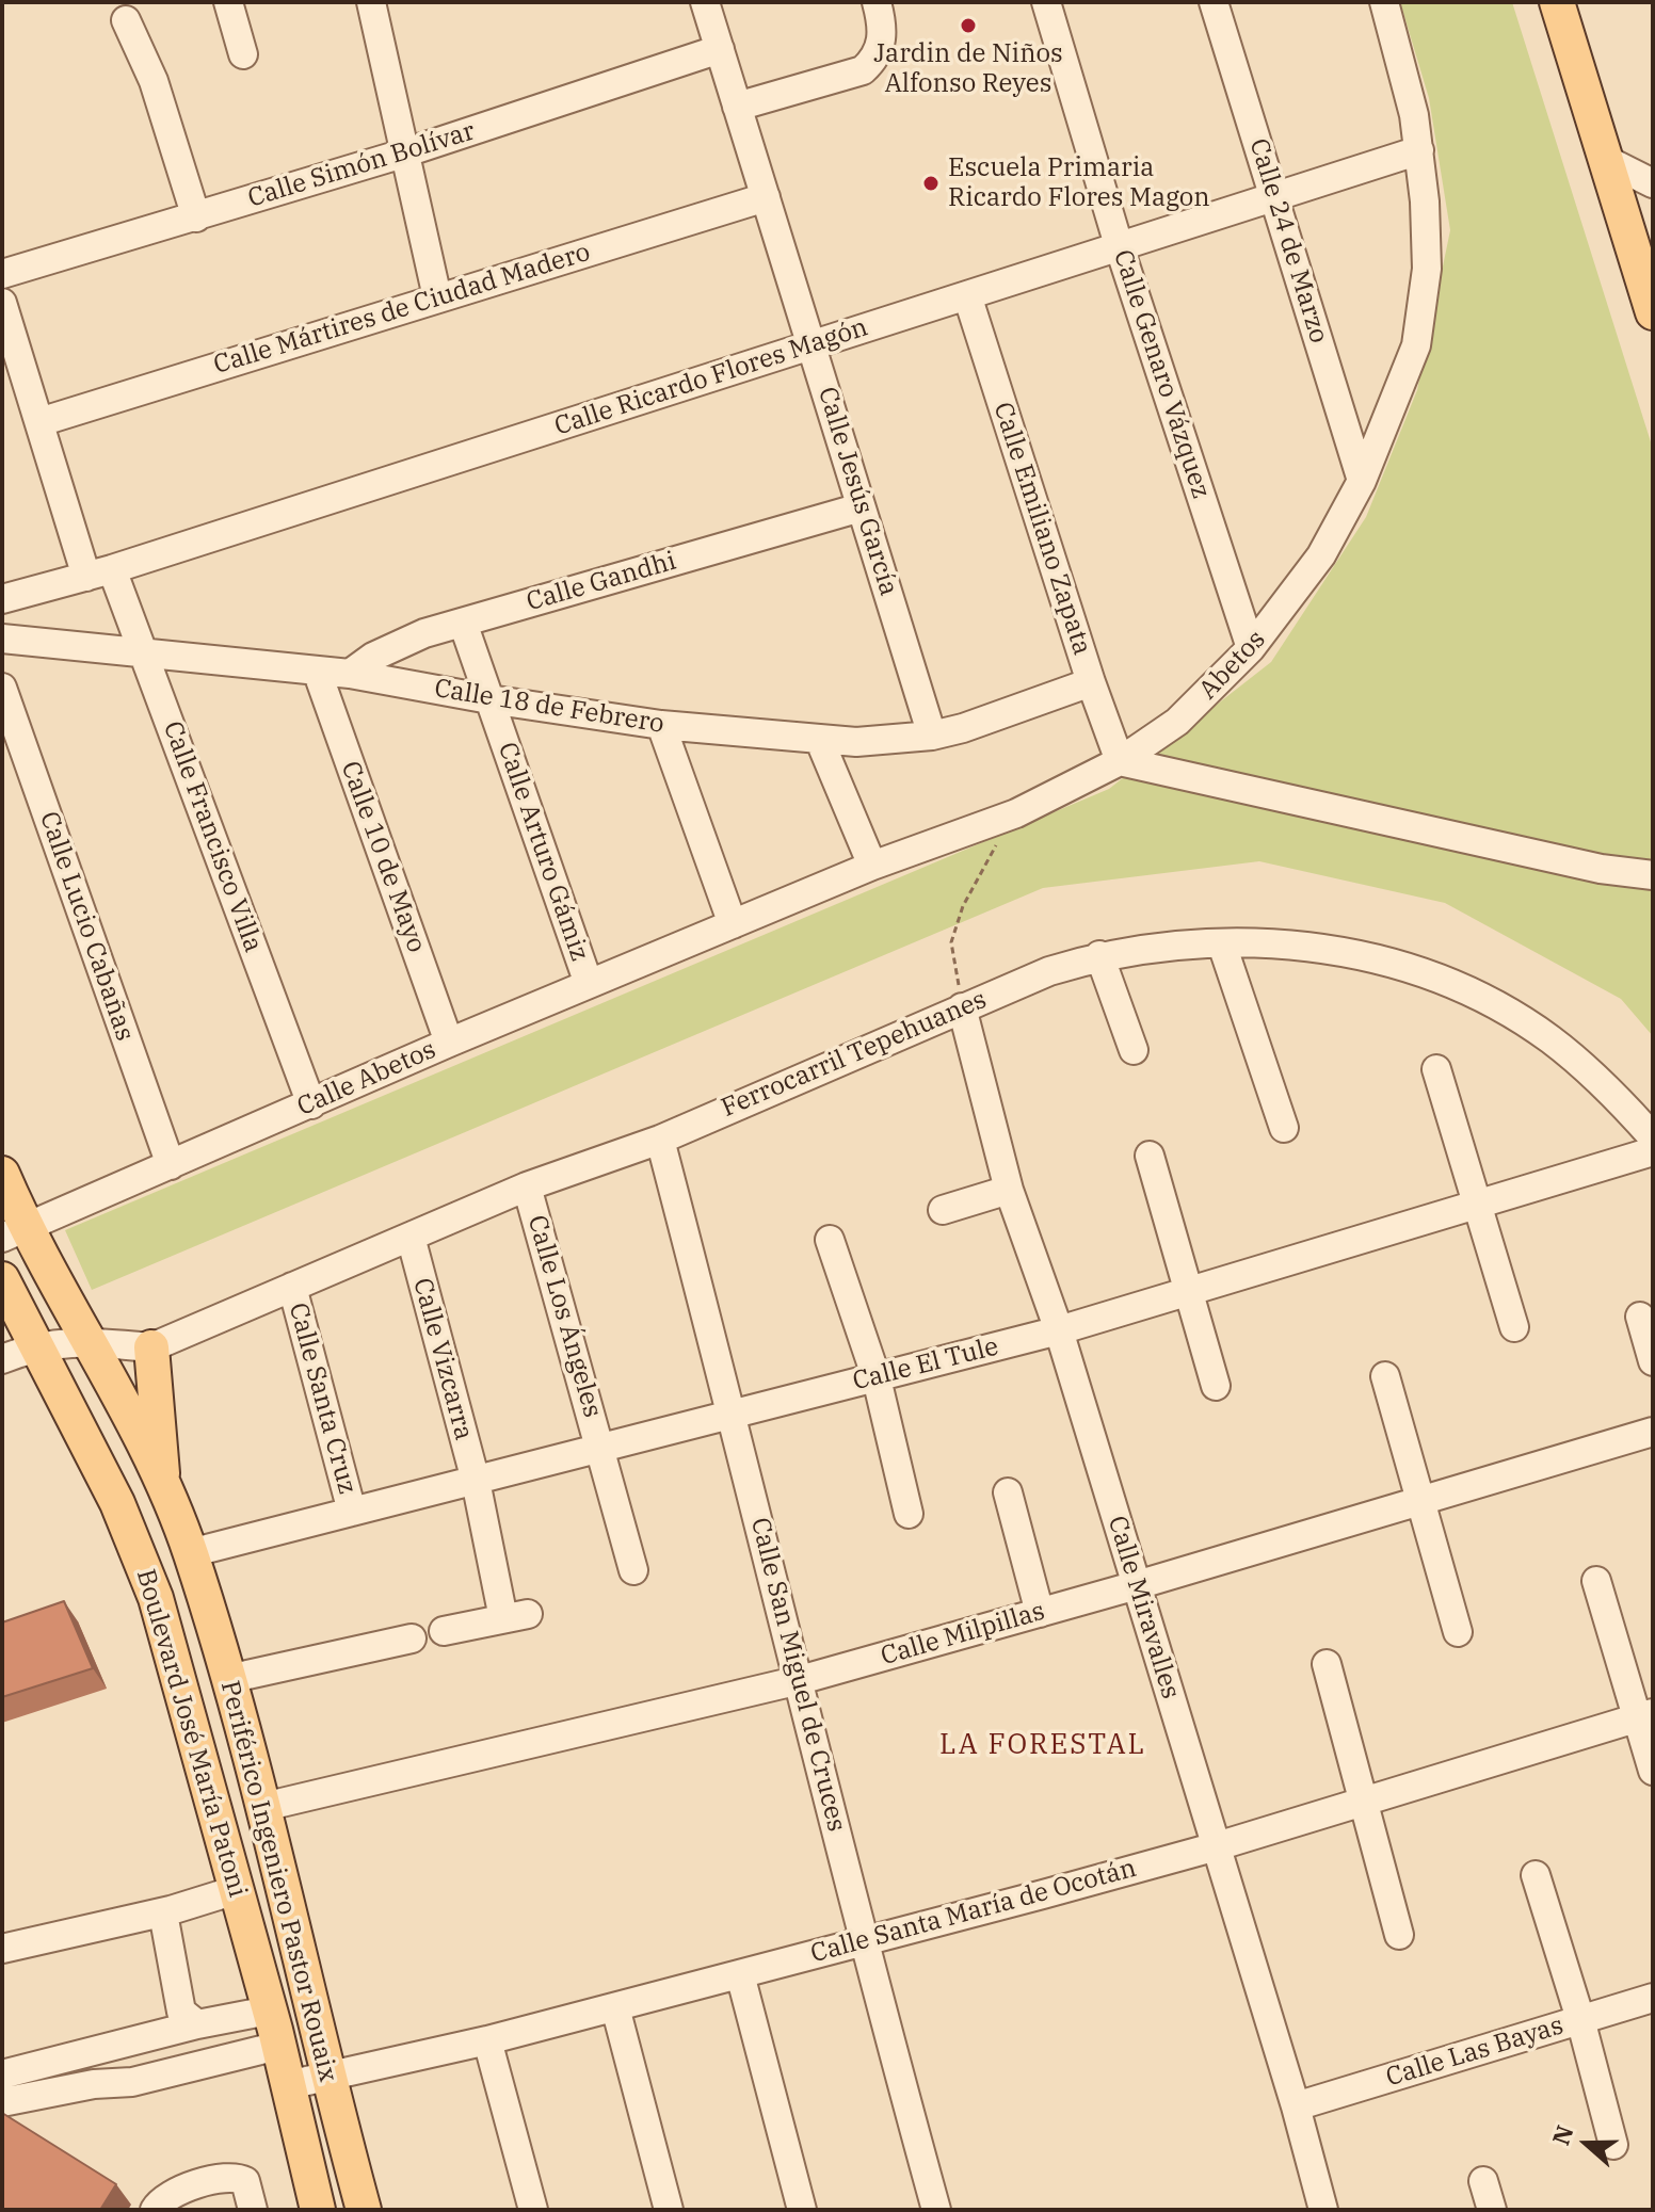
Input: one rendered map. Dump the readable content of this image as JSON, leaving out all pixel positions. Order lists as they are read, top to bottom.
{
  "streets": {
    "main road": ["Boulevard José María Patoni", "Periférico Ingeniero Pastor Rouaix"],
    "street": [
      "Calle Simón Bolívar",
      "Calle 24 de Marzo",
      "Calle Mártires de Ciudad Madero",
      "Calle Genaro Vázquez",
      "Calle Ricardo Flores Magón",
      "Calle Jesús García",
      "Calle Emiliano Zapata",
      "Calle Gandhi",
      "Abetos",
      "Calle 18 de Febrero",
      "Calle Francisco Villa",
      "Calle Arturo Gámiz",
      "Calle 10 de Mayo",
      "Calle Lucio Cabañas",
      "Ferrocarril Tepehuanes",
      "Calle Abetos",
      "Calle Los Ángeles",
      "Calle Vizcarra",
      "Calle El Tule",
      "Calle Santa Cruz",
      "Calle Miravalles",
      "Calle Milpillas",
      "Calle San Miguel de Cruces",
      "Calle Santa María de Ocotán",
      "Calle Las Bayas"
    ]
  },
  "crossings": [
    ["Calle Simón Bolívar", "Calle Jesús García"],
    ["Calle 24 de Marzo", "Calle Ricardo Flores Magón"],
    ["Calle 24 de Marzo", "Abetos"],
    ["Calle Mártires de Ciudad Madero", "Calle Jesús García"],
    ["Calle Mártires de Ciudad Madero", "Calle Francisco Villa"],
    ["Calle Genaro Vázquez", "Calle Ricardo Flores Magón"],
    ["Calle Genaro Vázquez", "Abetos"],
    ["Calle Ricardo Flores Magón", "Calle Jesús García"],
    ["Calle Ricardo Flores Magón", "Calle Emiliano Zapata"],
    ["Calle Ricardo Flores Magón", "Abetos"],
    ["Calle Ricardo Flores Magón", "Calle Francisco Villa"],
    ["Calle Jesús García", "Calle Gandhi"],
    ["Calle Jesús García", "Calle 18 de Febrero"],
    ["Calle Emiliano Zapata", "Abetos"],
    ["Calle Emiliano Zapata", "Calle 18 de Febrero"],
    ["Calle Gandhi", "Calle 18 de Febrero"],
    ["Calle Gandhi", "Calle Arturo Gámiz"],
    ["Abetos", "Calle Abetos"],
    ["Calle 18 de Febrero", "Calle Francisco Villa"],
    ["Calle 18 de Febrero", "Calle Arturo Gámiz"],
    ["Calle 18 de Febrero", "Calle 10 de Mayo"],
    ["Calle Francisco Villa", "Calle Abetos"],
    ["Calle Arturo Gámiz", "Calle Abetos"],
    ["Calle 10 de Mayo", "Calle Abetos"],
    ["Calle Lucio Cabañas", "Calle Abetos"],
    ["Ferrocarril Tepehuanes", "Calle Los Ángeles"],
    ["Ferrocarril Tepehuanes", "Calle Vizcarra"],
    ["Ferrocarril Tepehuanes", "Calle Santa Cruz"],
    ["Ferrocarril Tepehuanes", "Calle Miravalles"],
    ["Ferrocarril Tepehuanes", "Calle San Miguel de Cruces"],
    ["Ferrocarril Tepehuanes", "Boulevard José María Patoni"],
    ["Calle Abetos", "Boulevard José María Patoni"],
    ["Calle Los Ángeles", "Calle El Tule"],
    ["Calle Vizcarra", "Calle El Tule"],
    ["Calle El Tule", "Calle Santa Cruz"],
    ["Calle El Tule", "Calle Miravalles"],
    ["Calle El Tule", "Calle San Miguel de Cruces"],
    ["Calle El Tule", "Boulevard José María Patoni"],
    ["Calle El Tule", "Periférico Ingeniero Pastor Rouaix"],
    ["Calle Miravalles", "Calle Milpillas"],
    ["Calle Miravalles", "Calle Santa María de Ocotán"],
    ["Calle Miravalles", "Calle Las Bayas"],
    ["Calle Milpillas", "Calle San Miguel de Cruces"],
    ["Calle Milpillas", "Periférico Ingeniero Pastor Rouaix"],
    ["Calle San Miguel de Cruces", "Calle Santa María de Ocotán"],
    ["Boulevard José María Patoni", "Periférico Ingeniero Pastor Rouaix"],
    ["Boulevard José María Patoni", "Calle Santa María de Ocotán"],
    ["Periférico Ingeniero Pastor Rouaix", "Calle Santa María de Ocotán"]
  ],
  "districts": ["LA FORESTAL"],
  "places": ["Jardin de Niños Alfonso Reyes", "Escuela Primaria Ricardo Flores Magon"],
  "north": "left"
}
